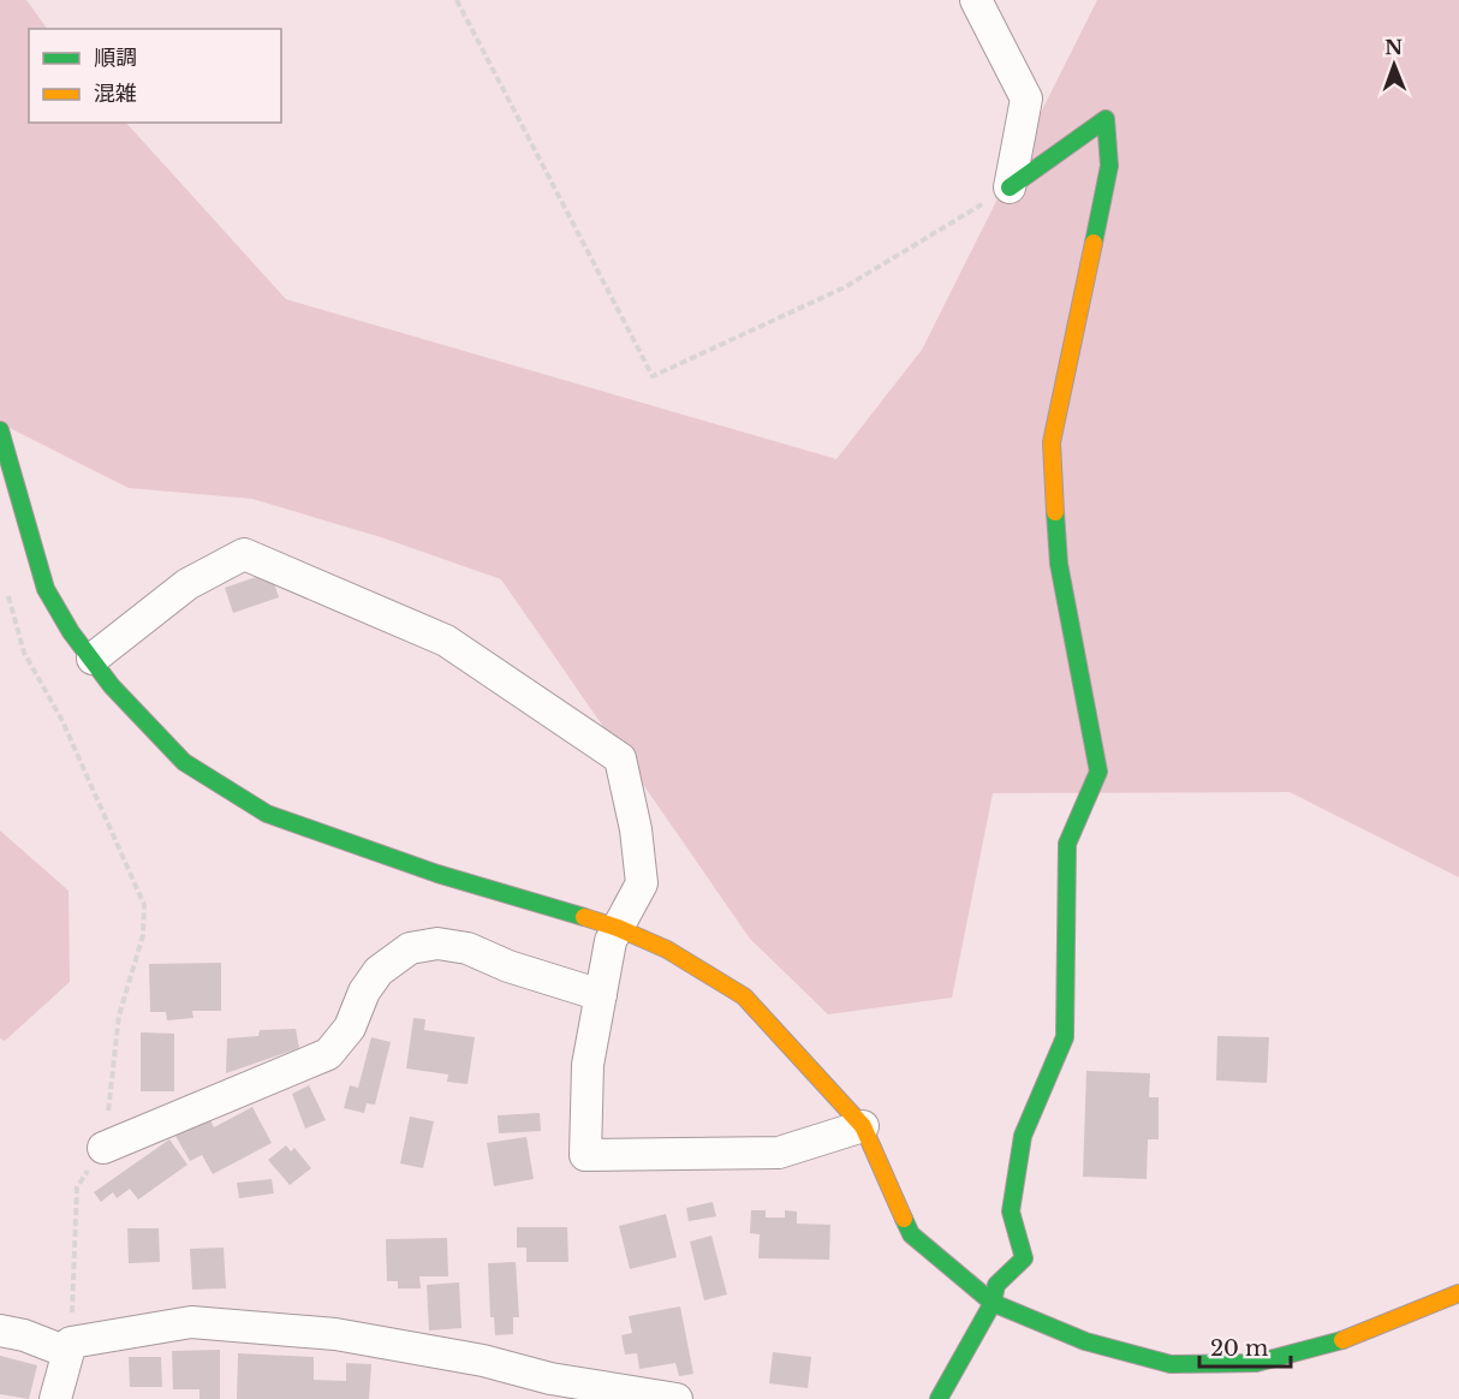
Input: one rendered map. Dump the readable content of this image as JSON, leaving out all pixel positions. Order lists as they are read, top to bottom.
{
  "legend": ["順調", "混雑"],
  "scale_bar": "20 m",
  "north": "top"
}
